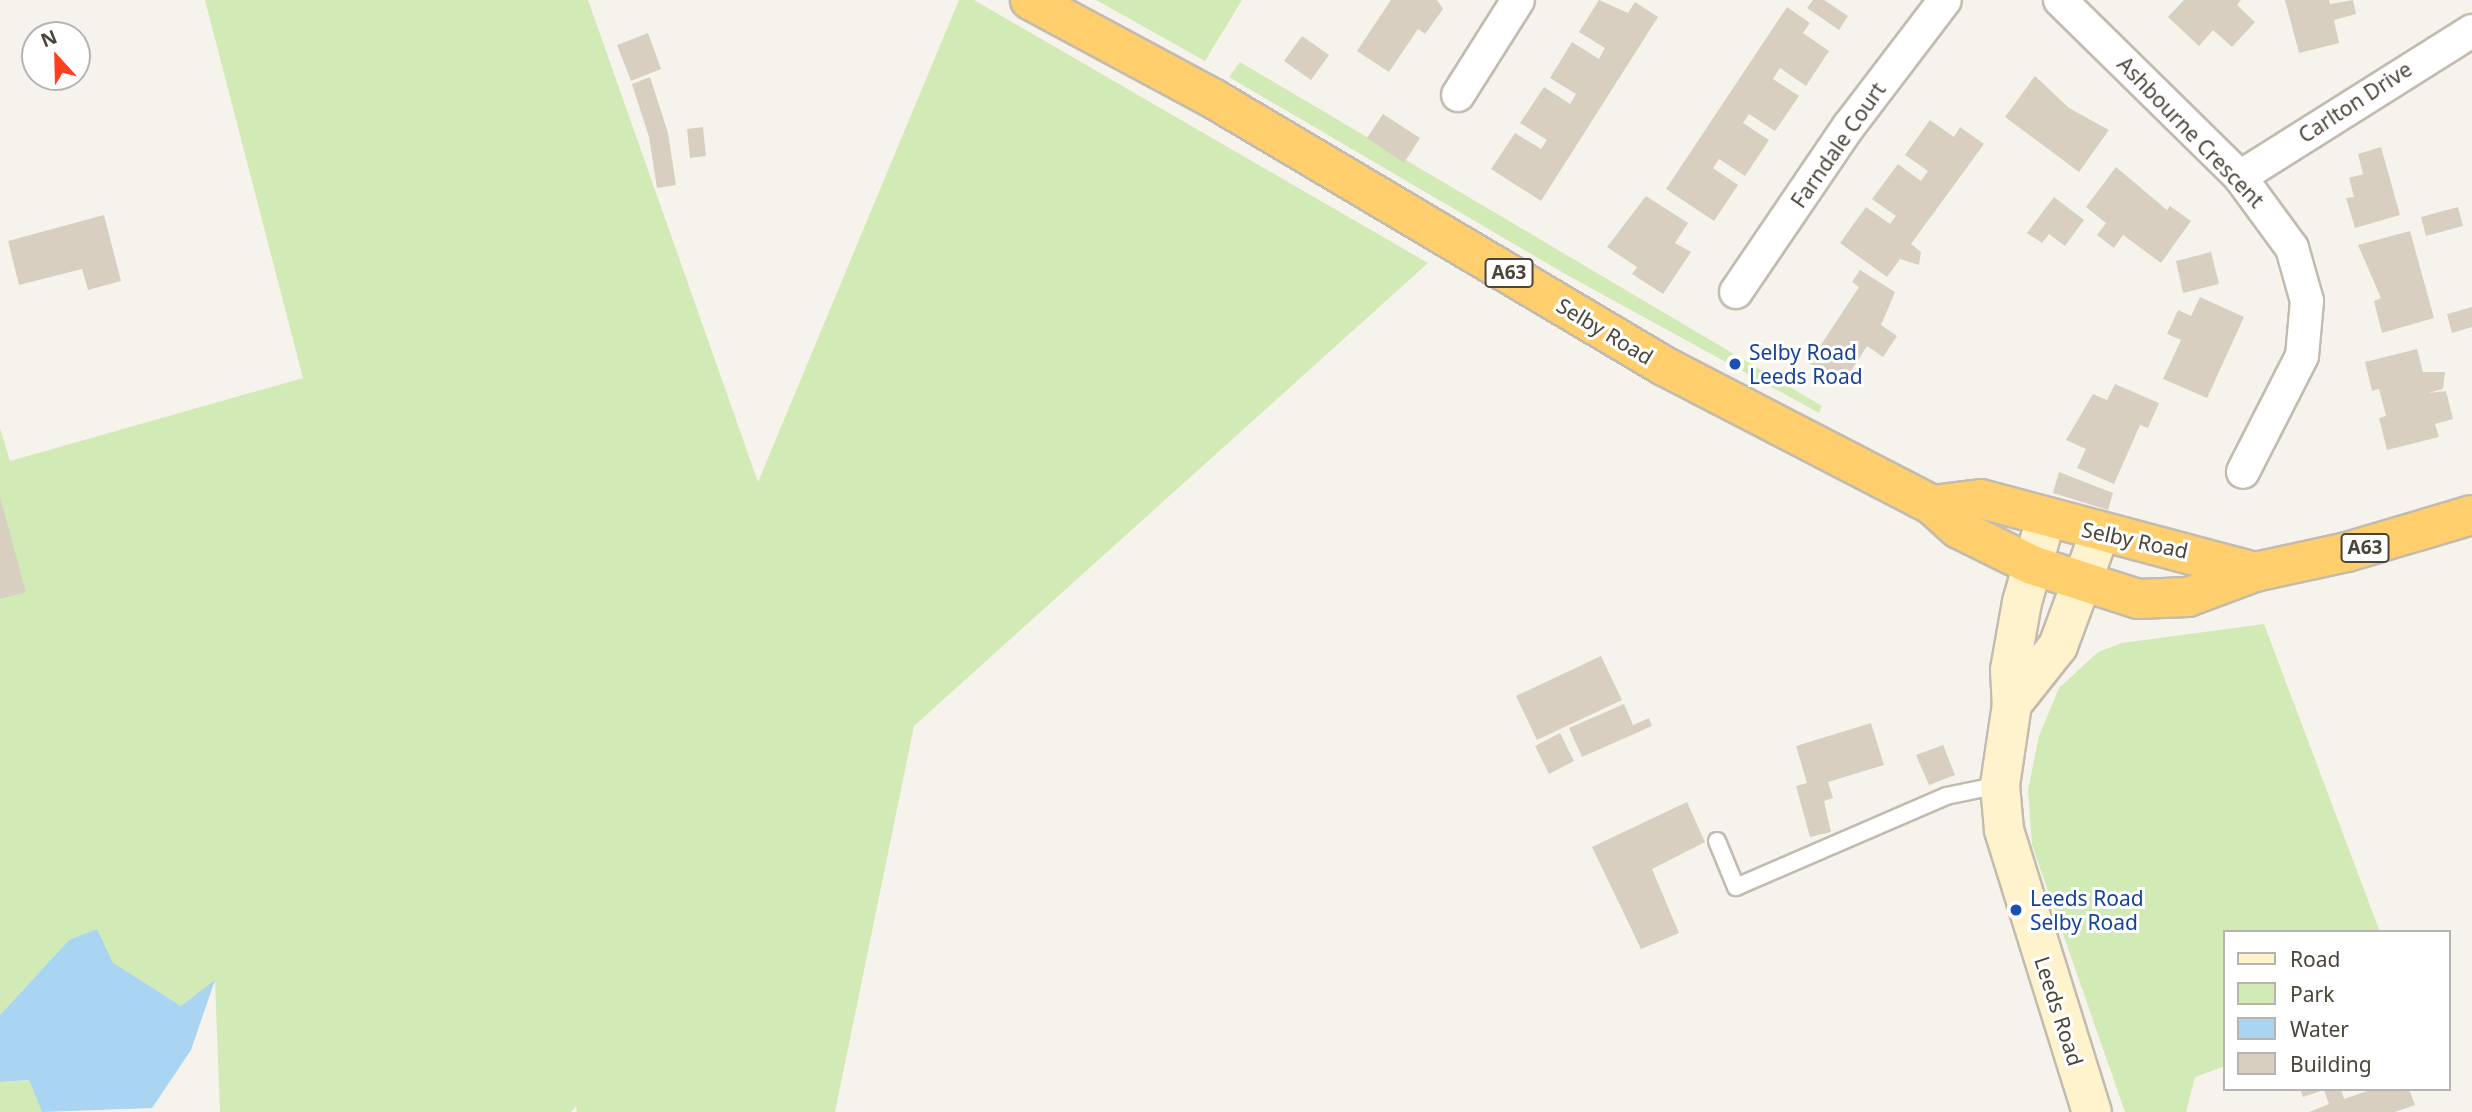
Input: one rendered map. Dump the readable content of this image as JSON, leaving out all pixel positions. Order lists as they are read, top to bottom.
{
  "streets": {
    "highway": ["A63", "Selby Road"],
    "main road": ["Leeds Road"],
    "street": ["Carlton Drive", "Ashbourne Crescent", "Farndale Court"]
  },
  "crossings": [
    ["Carlton Drive", "Ashbourne Crescent"],
    ["Selby Road", "Leeds Road"]
  ],
  "places": ["Selby Road Leeds Road", "Leeds Road Selby Road"],
  "legend": [
    "Road",
    "Park",
    "Water",
    "Building"
  ],
  "north": "top"
}
